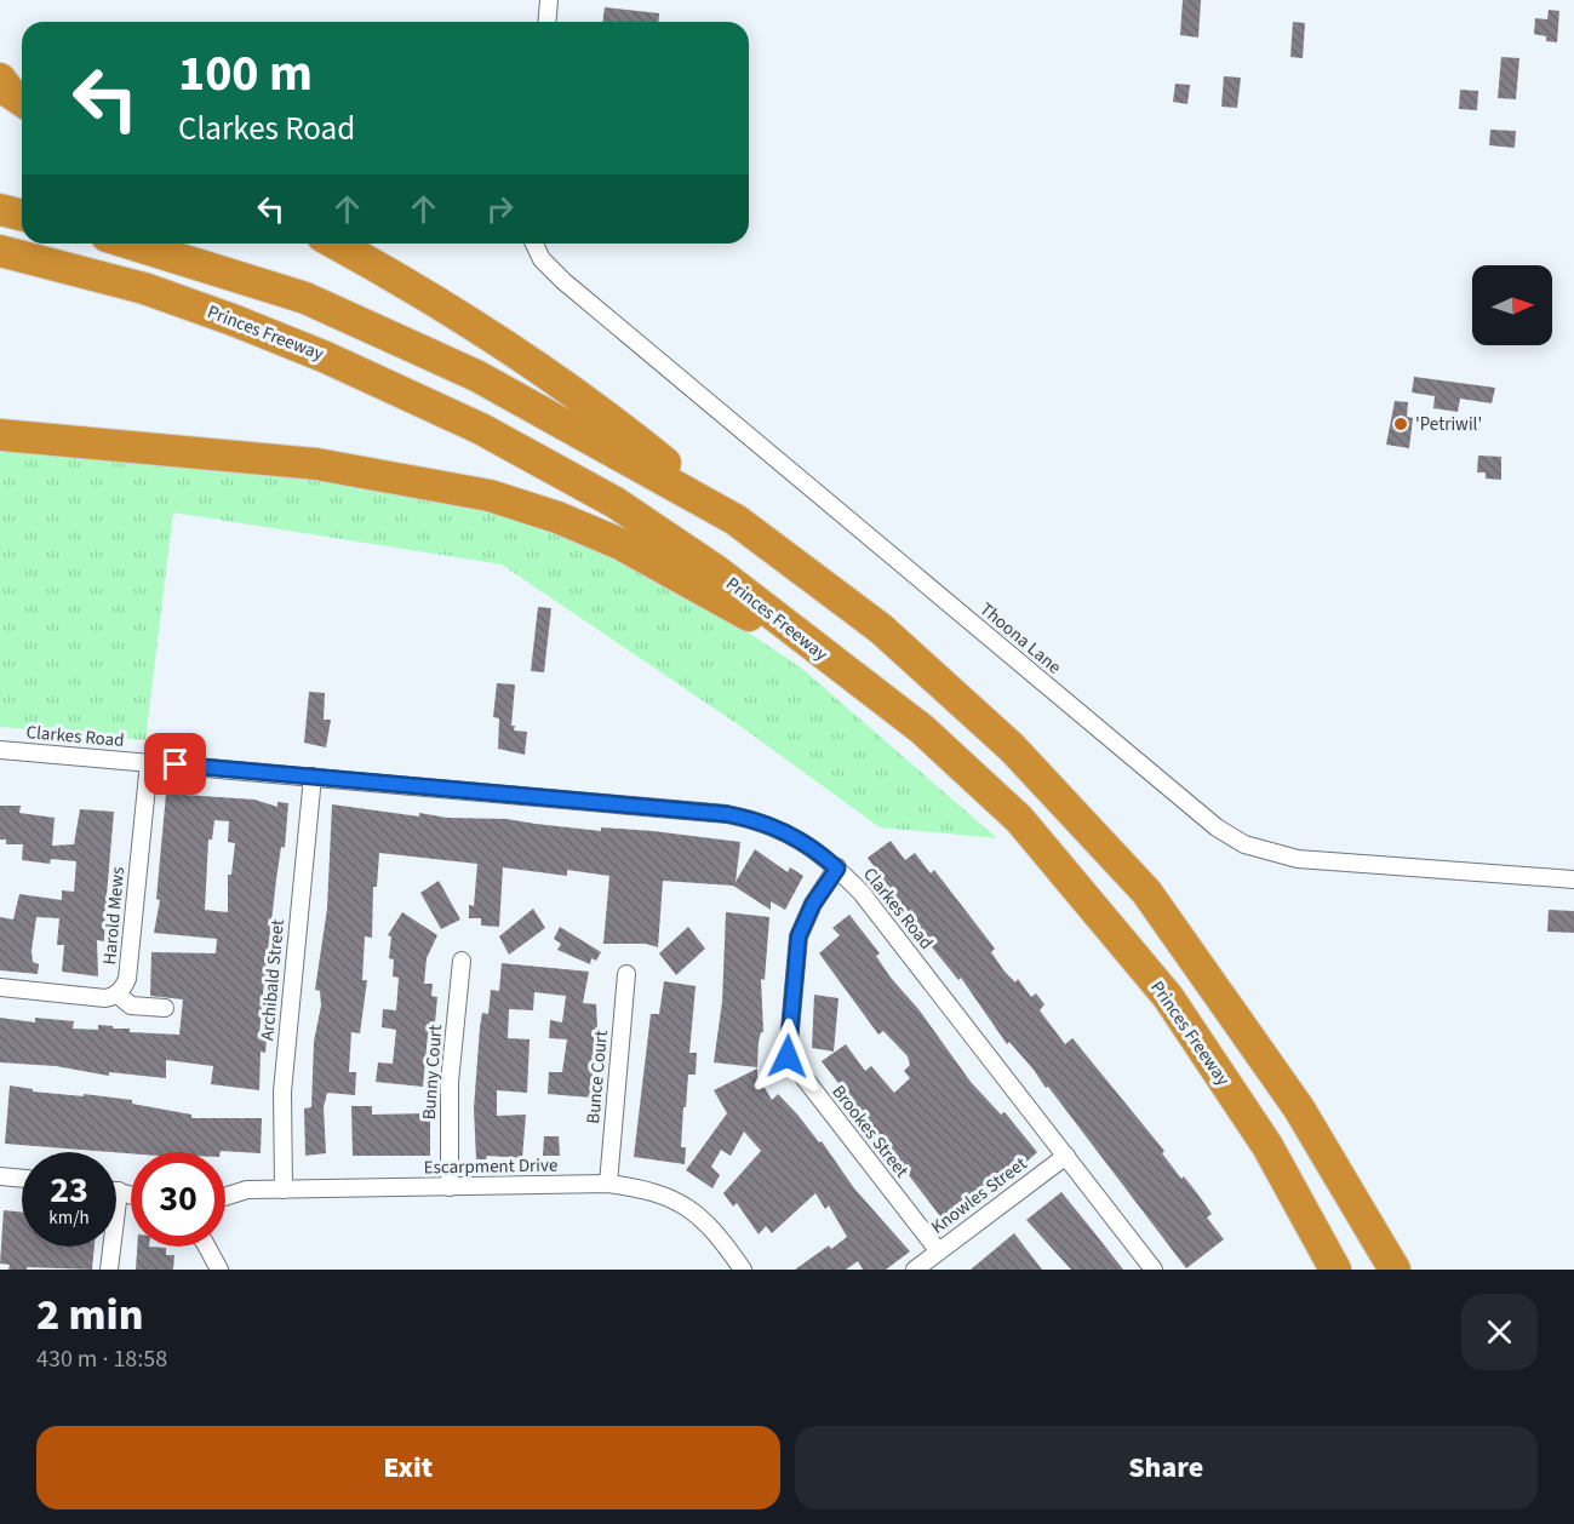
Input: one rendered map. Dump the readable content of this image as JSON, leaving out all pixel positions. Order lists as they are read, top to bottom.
{
  "streets": {
    "highway": ["Princes Freeway"],
    "street": [
      "Thoona Lane",
      "Clarkes Road",
      "Harold Mews",
      "Archibald Street",
      "Bunny Court",
      "Bunce Court",
      "Brookes Street",
      "Escarpment Drive",
      "Knowles Street"
    ]
  },
  "crossings": [
    ["Clarkes Road", "Harold Mews"],
    ["Clarkes Road", "Archibald Street"],
    ["Clarkes Road", "Brookes Street"],
    ["Clarkes Road", "Knowles Street"],
    ["Archibald Street", "Escarpment Drive"],
    ["Bunny Court", "Escarpment Drive"],
    ["Bunce Court", "Escarpment Drive"],
    ["Brookes Street", "Knowles Street"]
  ],
  "places": ["'Petriwil'"],
  "north": "right",
  "page": {
    "turn": ["100 m", "Clarkes Road"],
    "speed": "23 km/h",
    "limit": "30",
    "heading": ["2 min", "430 m · 18:58"],
    "buttons": ["Exit", "Share"]
  }
}
